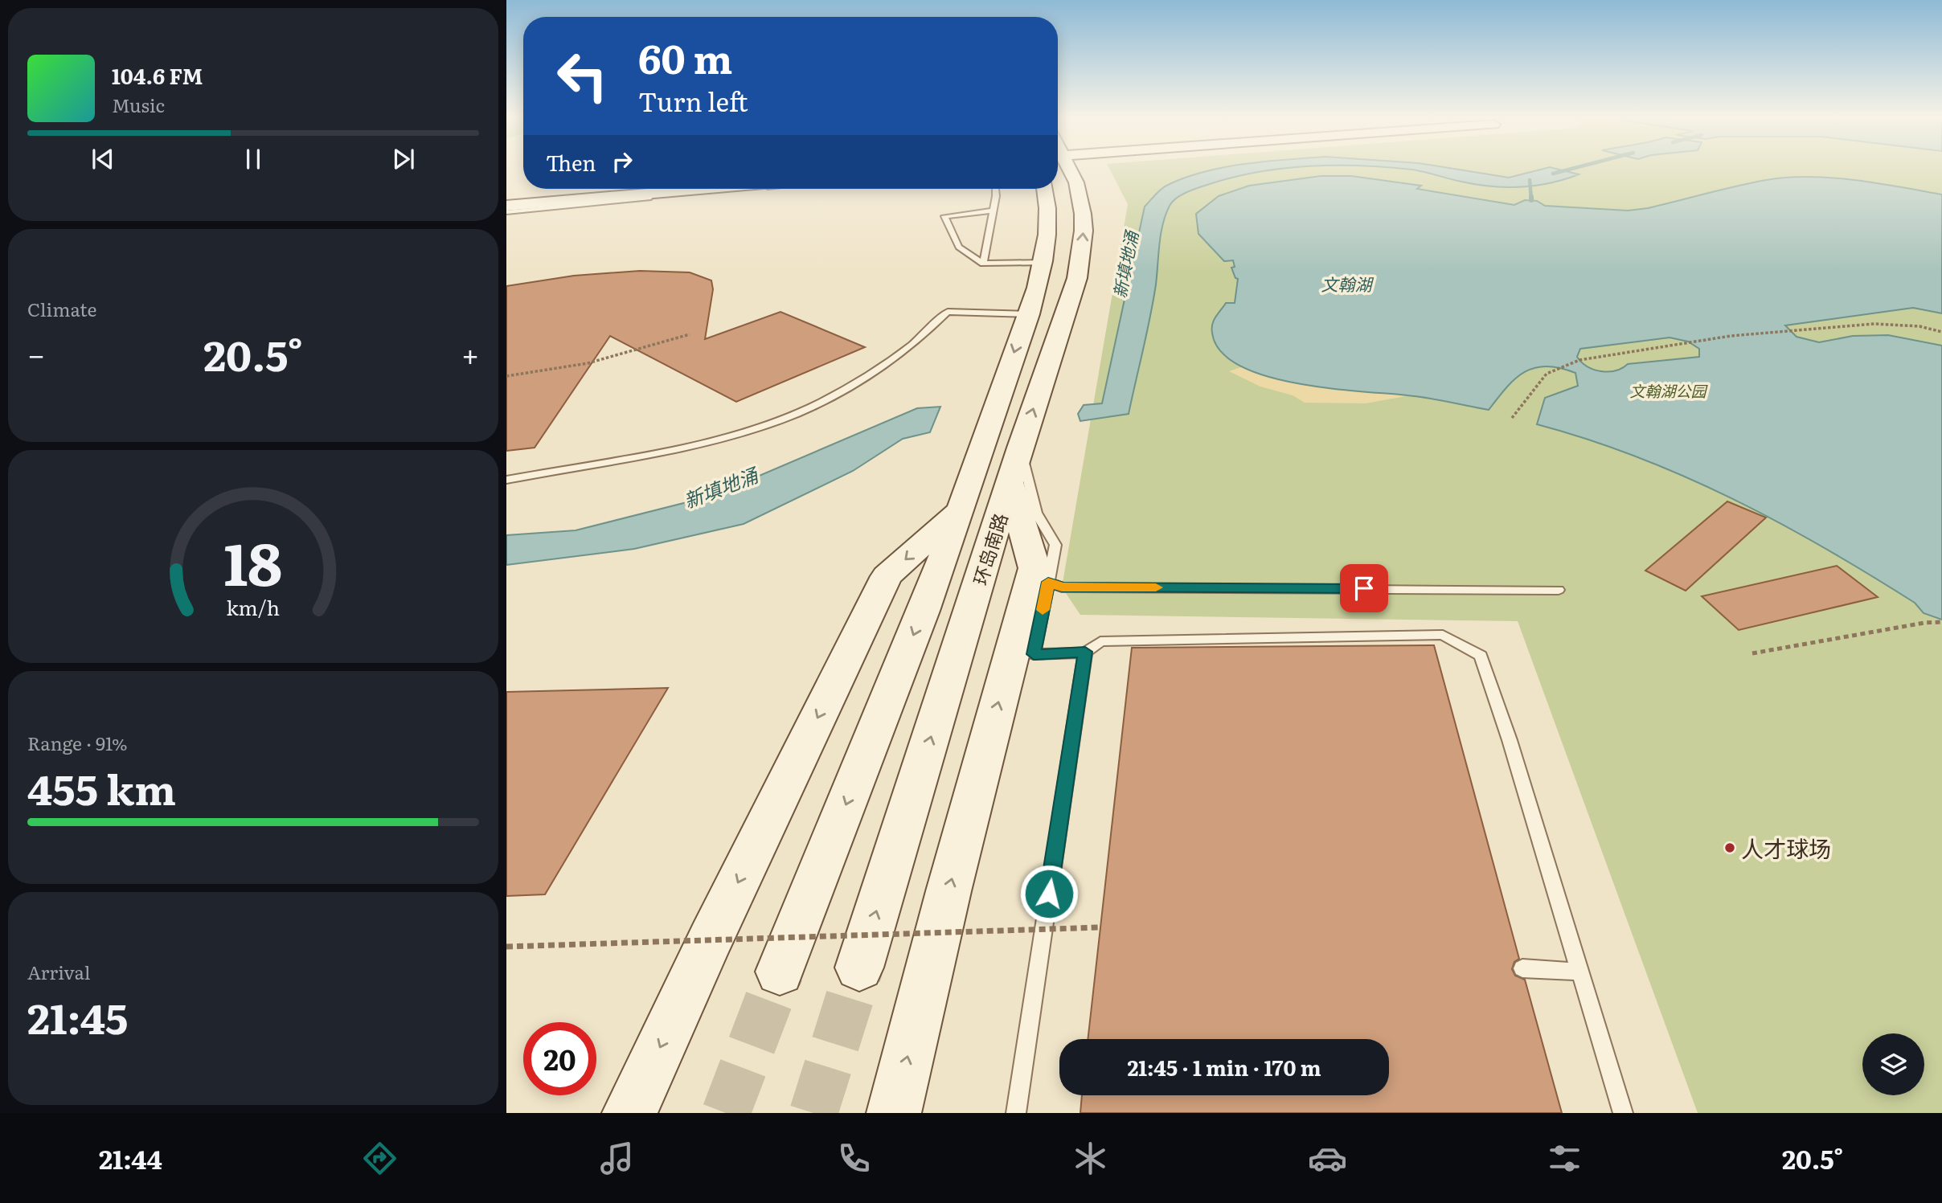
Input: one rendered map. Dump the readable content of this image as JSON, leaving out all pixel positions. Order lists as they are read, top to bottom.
{
  "streets": {
    "main road": ["环岛南路"]
  },
  "water": ["新填地涌", "文翰湖"],
  "parks": ["文翰湖公园"],
  "places": ["人才球场"],
  "page": {
    "turn": ["60 m", "Turn left"],
    "song": ["104.6 FM", "Music"],
    "then": "Then",
    "tile": [
      "Climate",
      ["Range · 91%", "455 km"],
      ["Arrival", "21:45"]
    ],
    "heat": ["−", "20.5°", "+"],
    "limit": "20",
    "trip": "21:45 · 1 min · 170 m",
    "tabs": ["21:44", "20.5°"],
    "gauge": ["18", "km/h"]
  }
}
